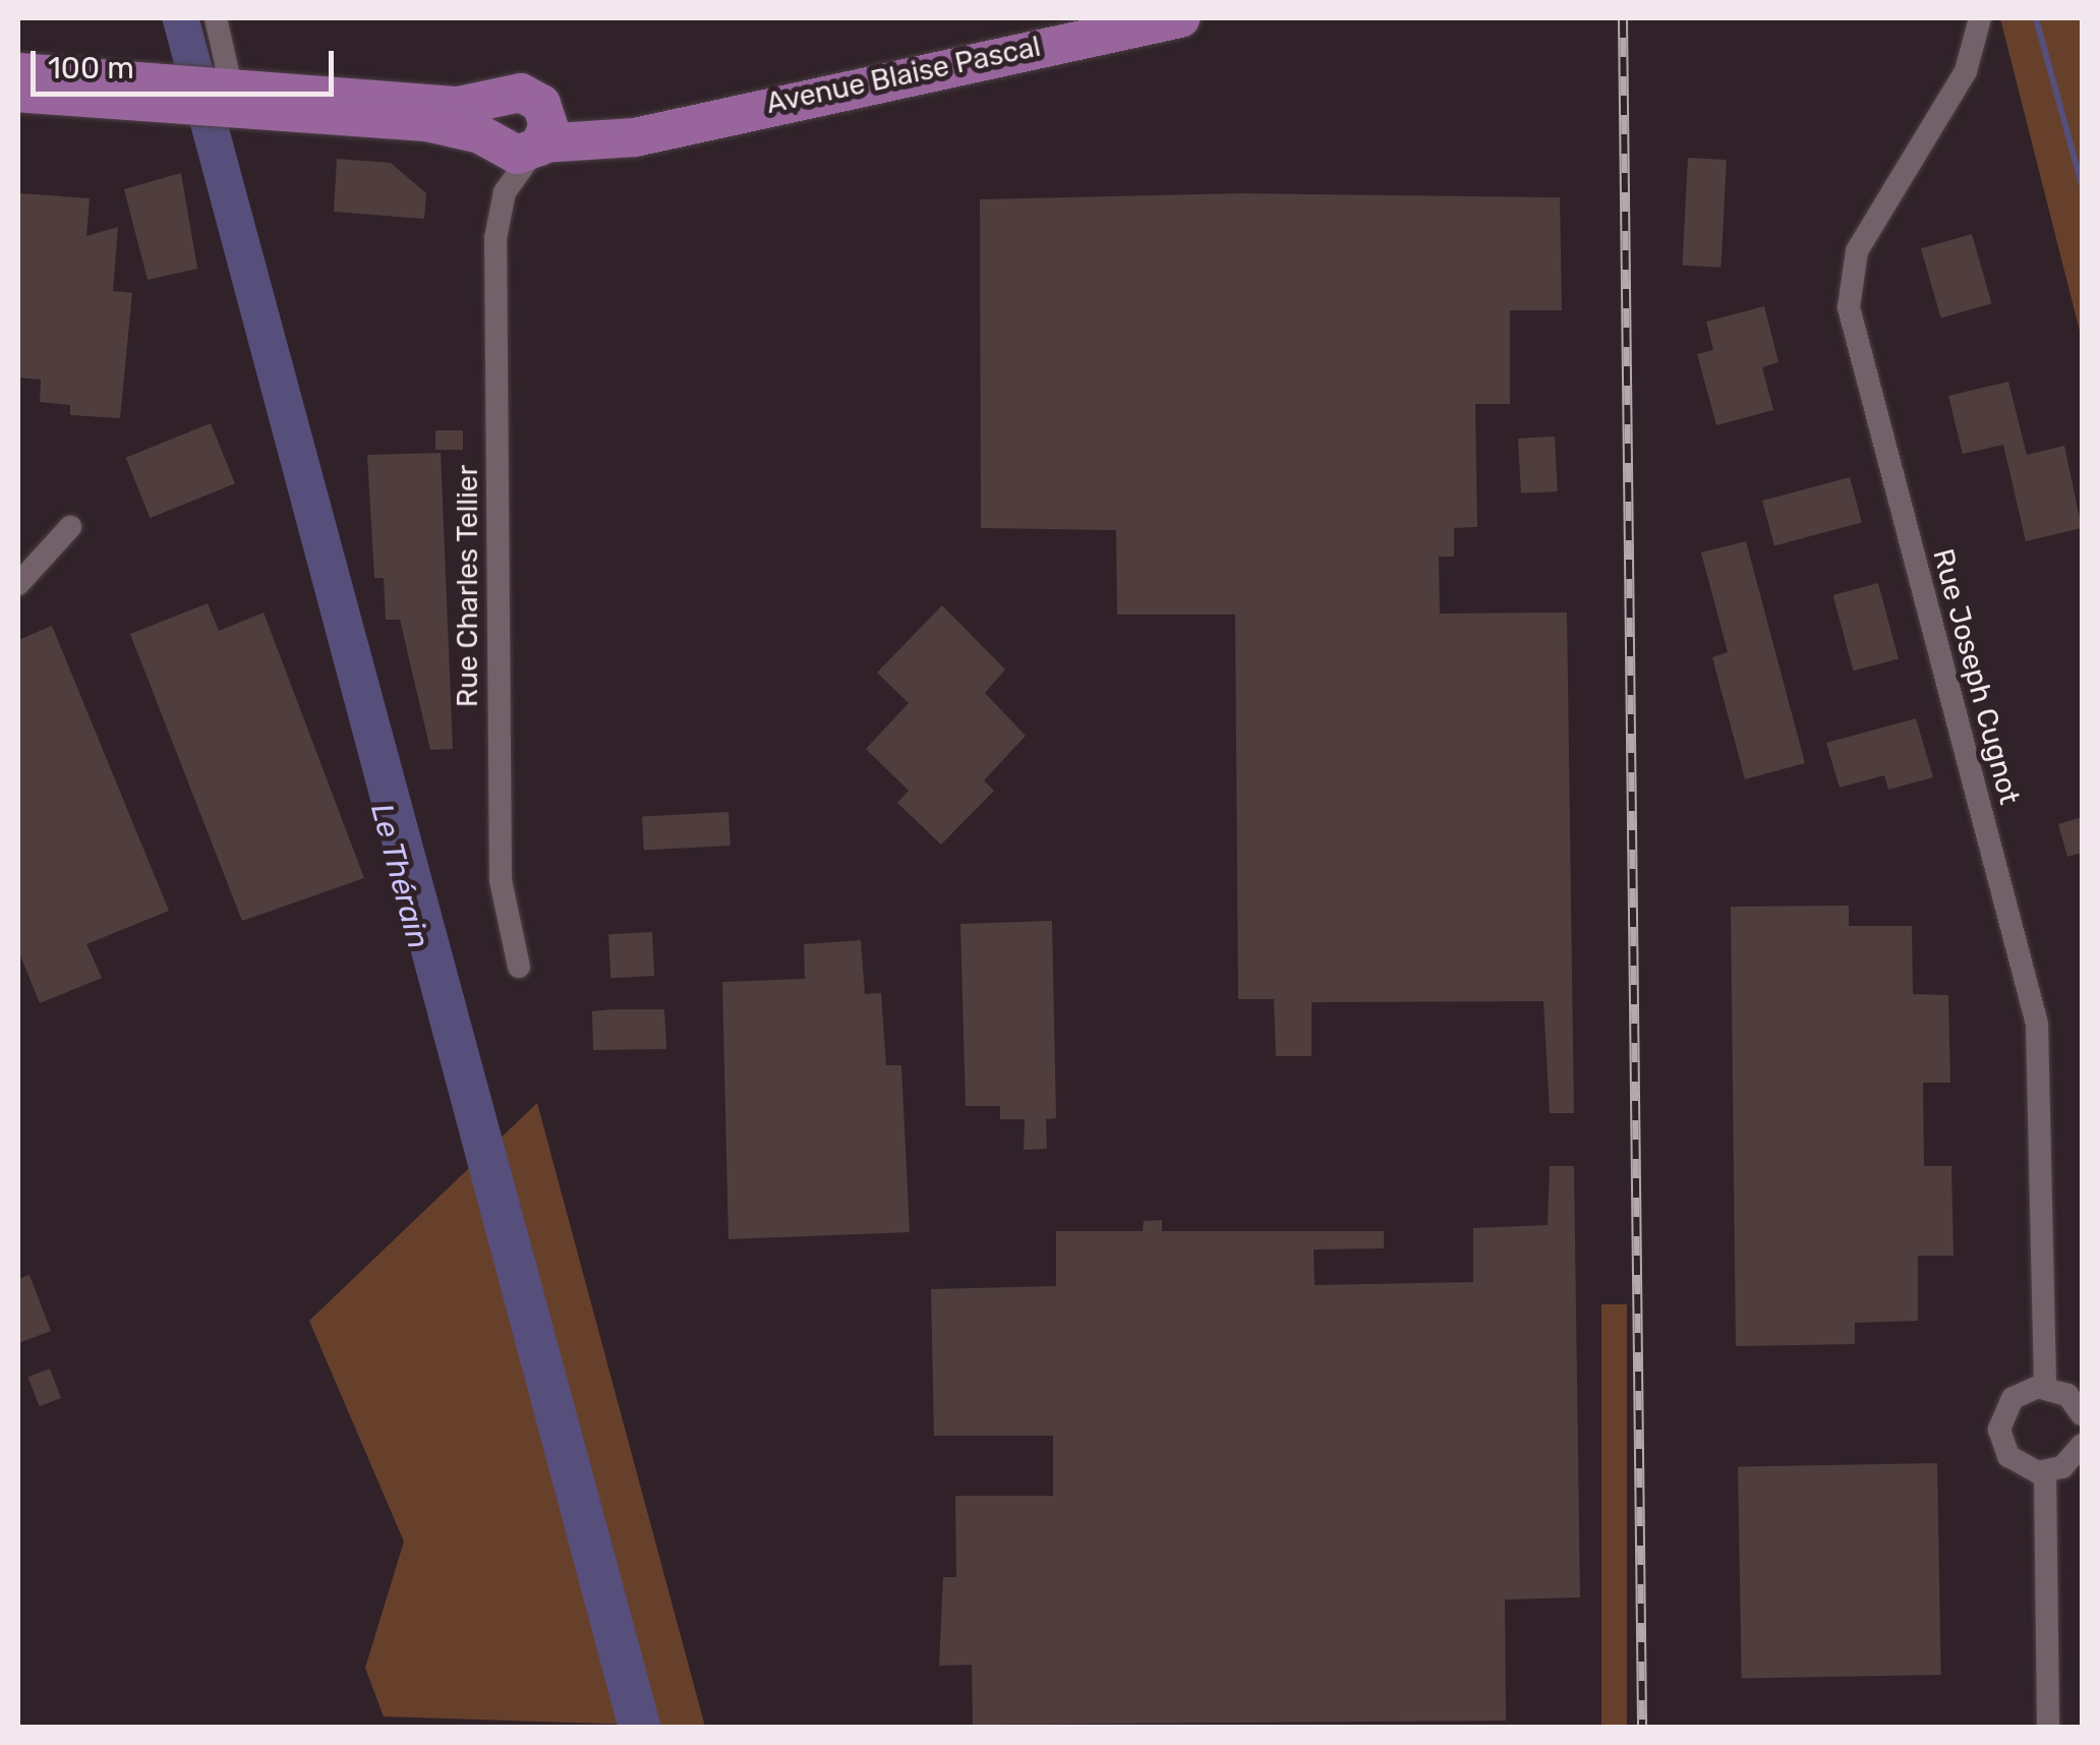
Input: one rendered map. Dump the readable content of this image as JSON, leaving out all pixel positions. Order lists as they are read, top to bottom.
{
  "streets": {
    "main road": ["Avenue Blaise Pascal"],
    "street": ["Rue Charles Tellier", "Rue Joseph Cugnot"]
  },
  "crossings": [
    ["Avenue Blaise Pascal", "Rue Charles Tellier"]
  ],
  "water": ["Le Thérain"],
  "scale_bar": "100 m"
}
